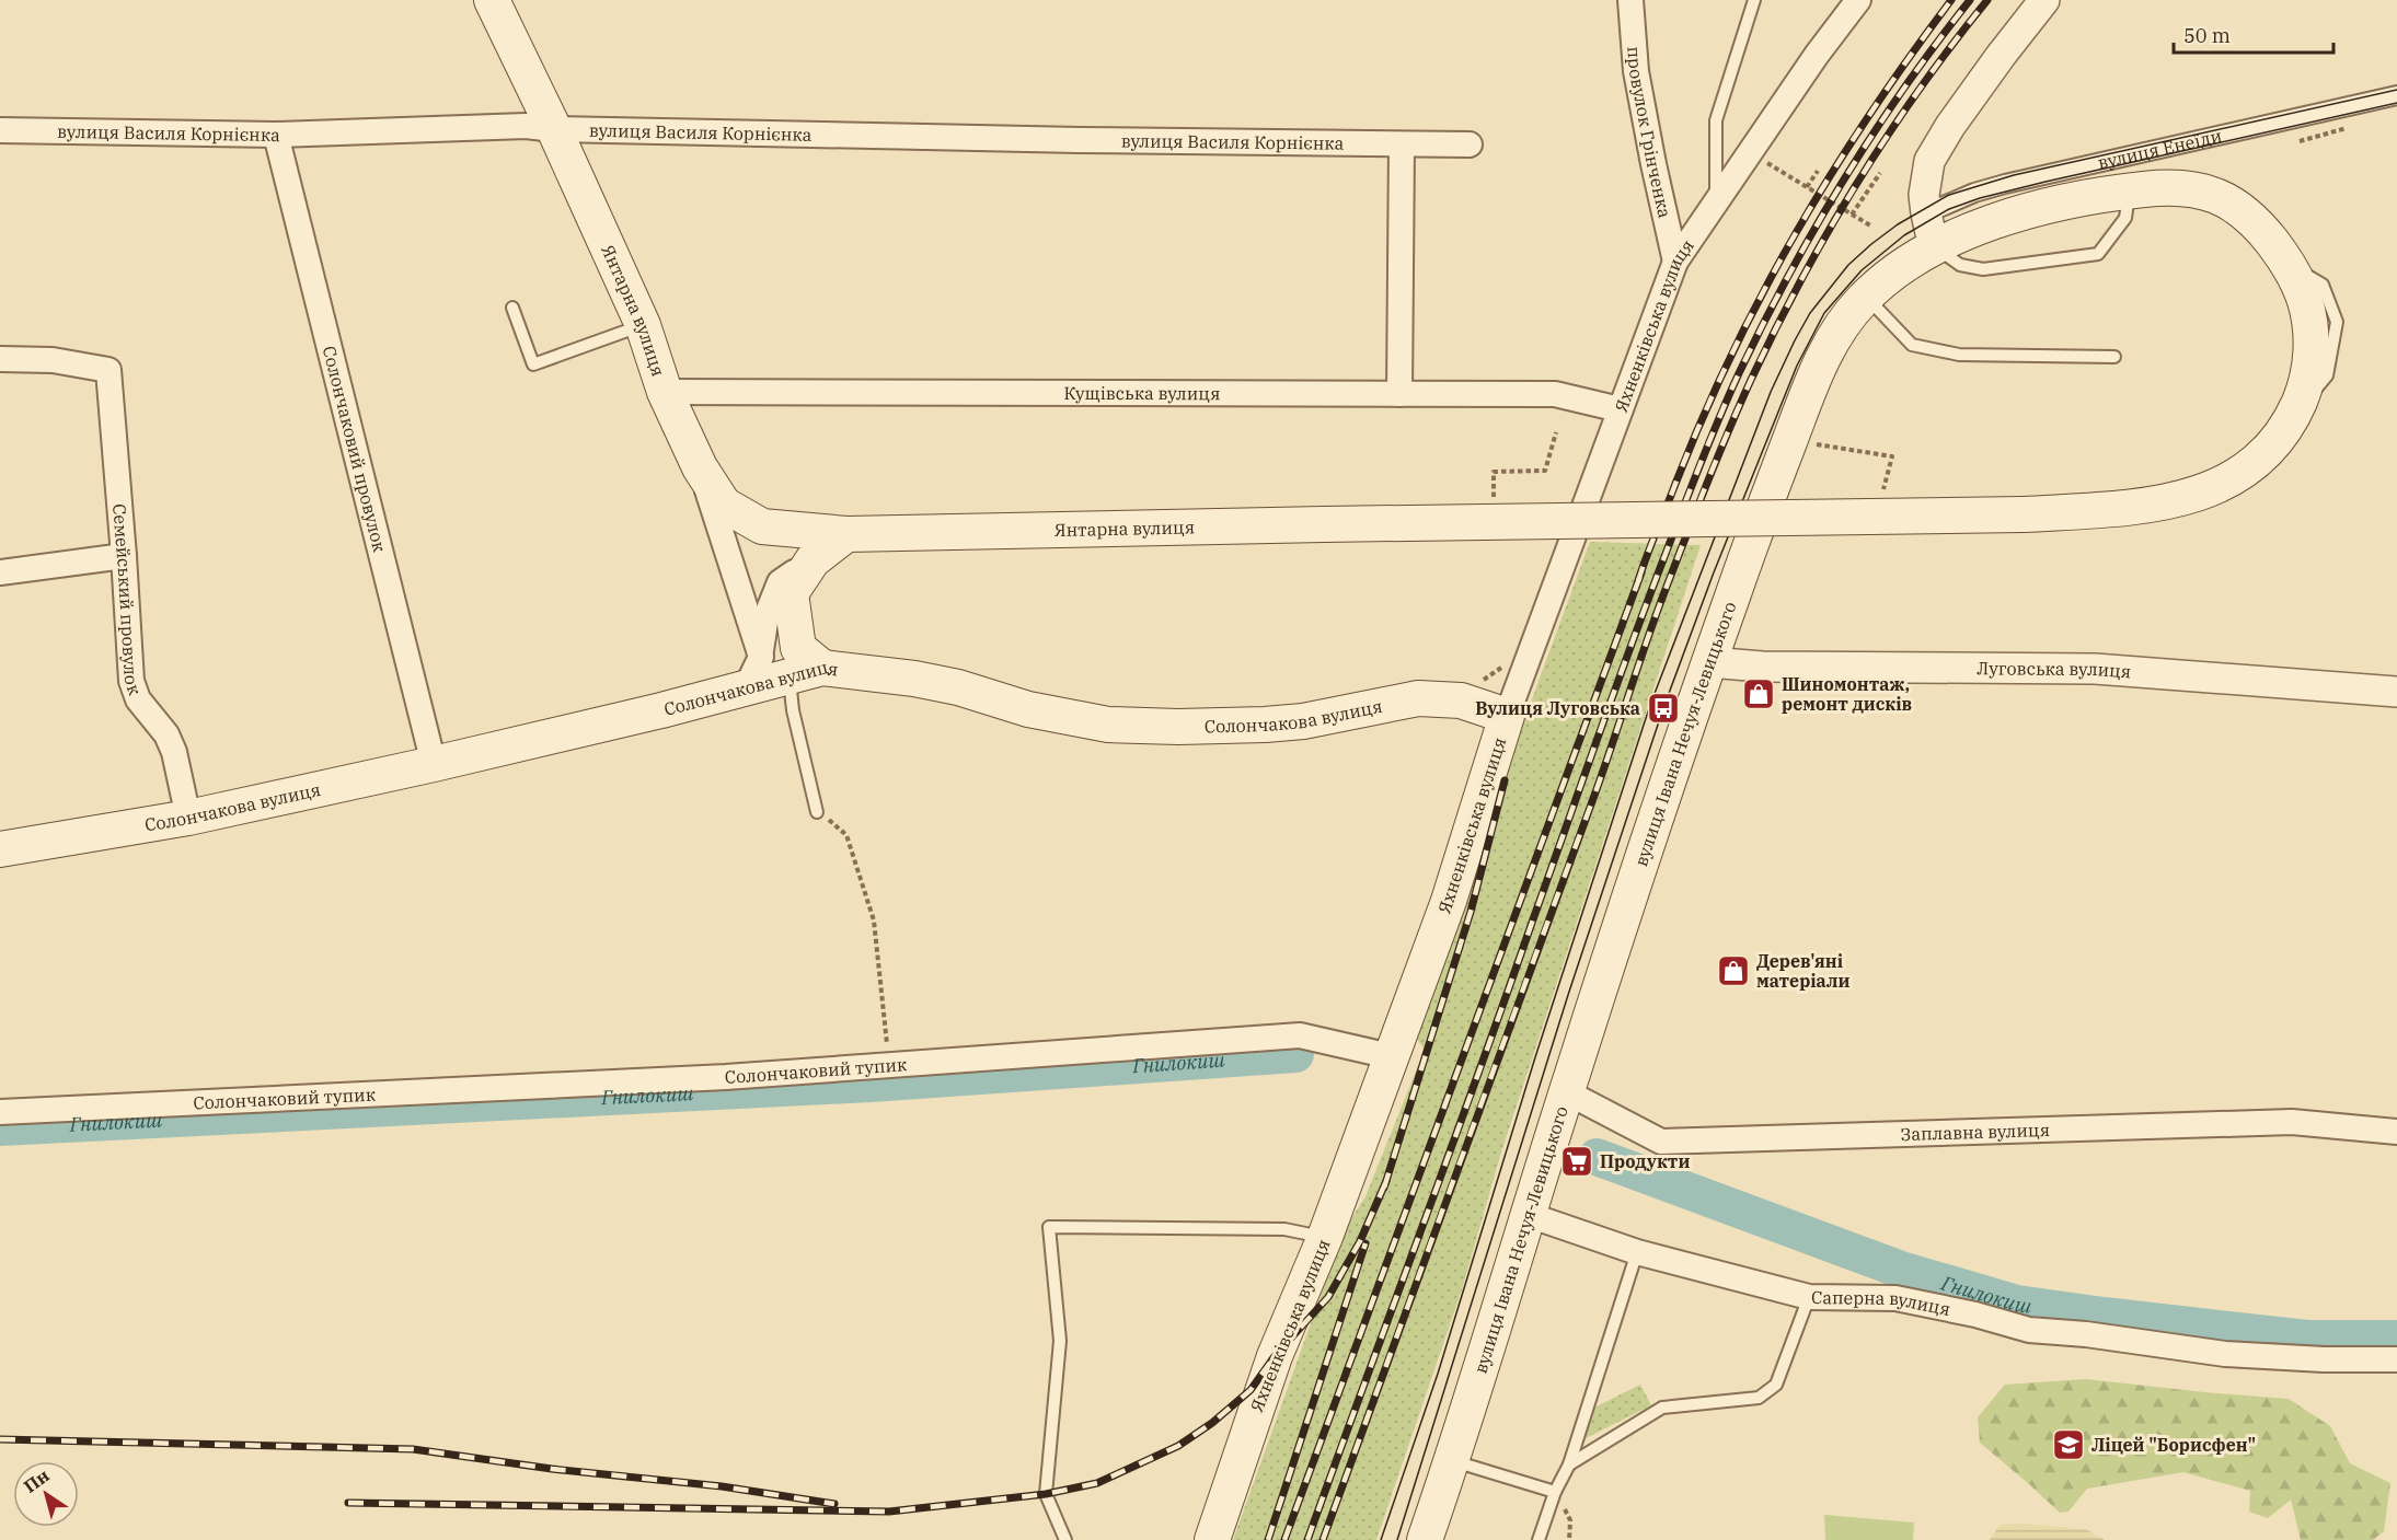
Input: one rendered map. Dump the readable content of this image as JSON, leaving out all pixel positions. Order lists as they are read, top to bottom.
{
  "streets": {
    "main road": [
      "Янтарна вулиця",
      "Яхненківська вулиця",
      "Солончакова вулиця",
      "вулиця Івана Нечуя-Левицького"
    ],
    "street": [
      "вулиця Василя Корнієнка",
      "провулок Грінченка",
      "вулиця Енеїди",
      "Кущівська вулиця",
      "Солончаковий провулок",
      "Семейський провулок",
      "Луговська вулиця",
      "Солончаковий тупик",
      "Заплавна вулиця",
      "Саперна вулиця"
    ]
  },
  "crossings": [
    ["вулиця Василя Корнієнка", "Янтарна вулиця"],
    ["вулиця Василя Корнієнка", "Солончаковий провулок"],
    ["провулок Грінченка", "Яхненківська вулиця"],
    ["Янтарна вулиця", "Кущівська вулиця"],
    ["Янтарна вулиця", "вулиця Івана Нечуя-Левицького"],
    ["Яхненківська вулиця", "Кущівська вулиця"],
    ["Яхненківська вулиця", "Солончакова вулиця"],
    ["Яхненківська вулиця", "Солончаковий тупик"],
    ["Солончаковий провулок", "Солончакова вулиця"],
    ["Семейський провулок", "Солончакова вулиця"],
    ["Луговська вулиця", "вулиця Івана Нечуя-Левицького"],
    ["вулиця Івана Нечуя-Левицького", "Заплавна вулиця"],
    ["вулиця Івана Нечуя-Левицького", "Саперна вулиця"]
  ],
  "water": ["Гнилокиш"],
  "places": {
    "shop": ["Шиномонтаж, ремонт дисків", "Дерев'янi матерiали"],
    "bus stop": ["Вулиця Луговська"],
    "supermarket": ["Продукти"],
    "school or university": ["Ліцей \"Борисфен\""]
  },
  "scale_bar": "50 m",
  "north": "top left"
}
